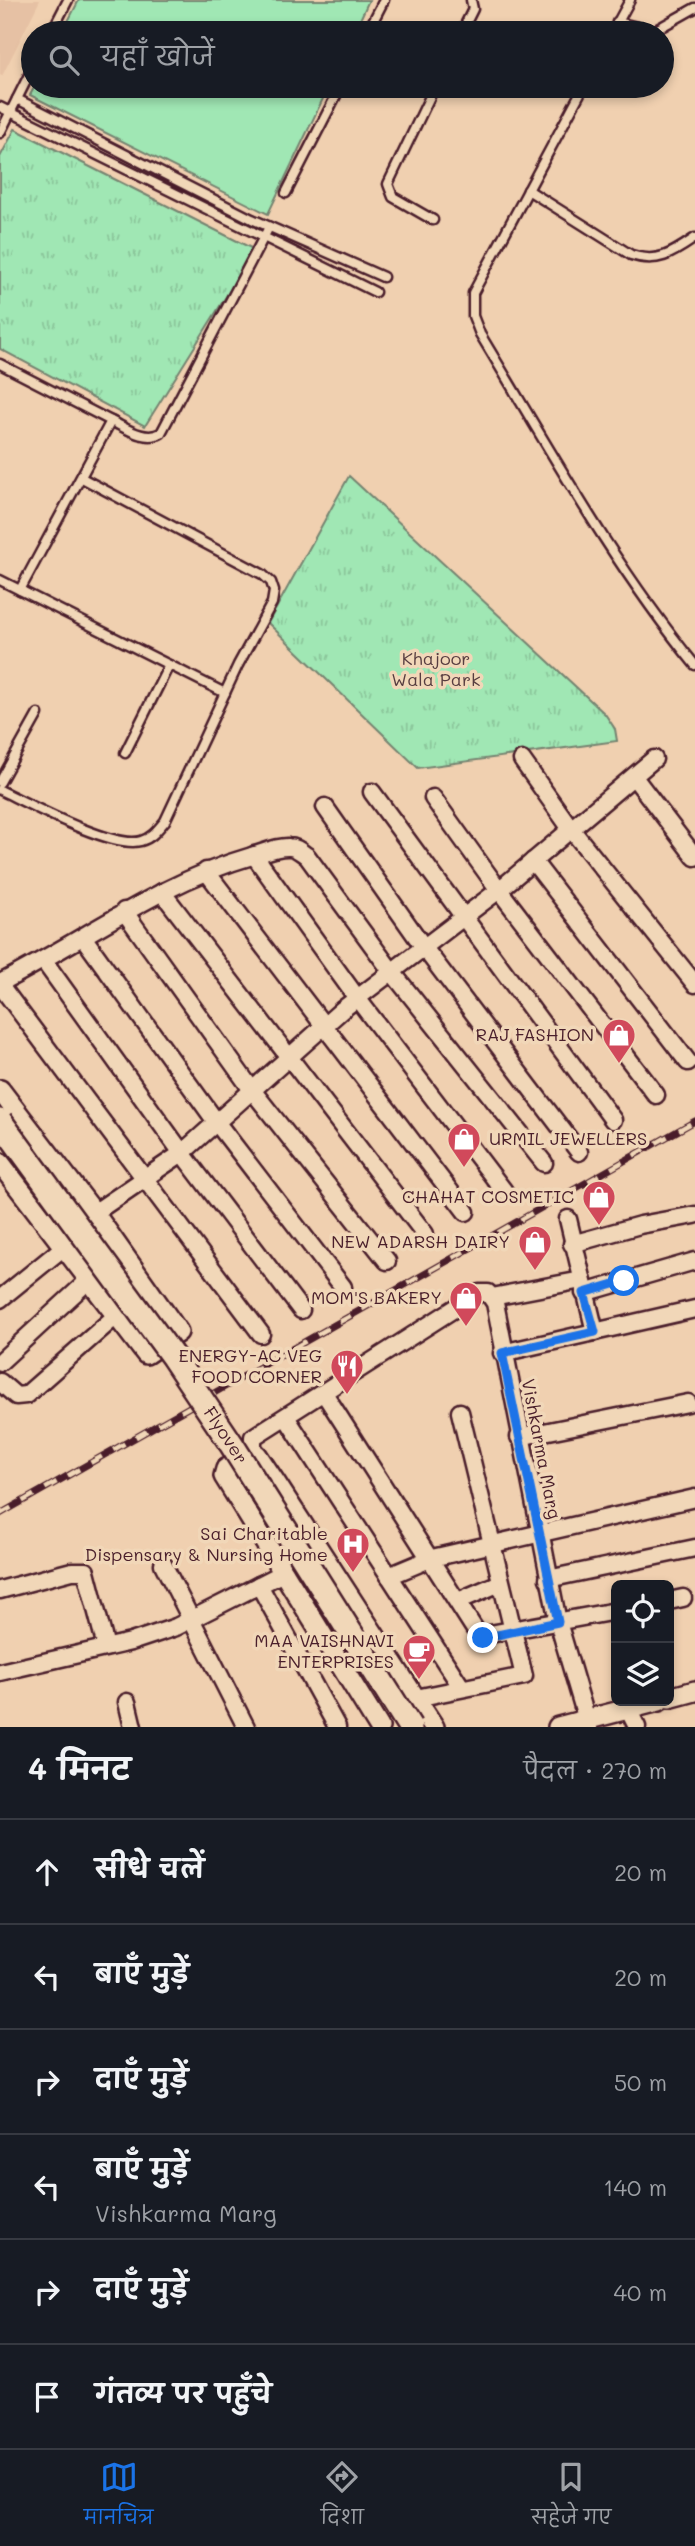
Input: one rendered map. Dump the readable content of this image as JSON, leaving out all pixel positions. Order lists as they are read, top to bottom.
{
  "streets": {
    "main road": ["Flyover"],
    "street": ["Vishkarma Marg"]
  },
  "parks": ["Khajoor Wala Park"],
  "places": {
    "shop": [
      "RAJ FASHION",
      "URMIL JEWELLERS",
      "CHAHAT COSMETIC",
      "NEW ADARSH DAIRY",
      "MOM'S BAKERY"
    ],
    "restaurant": ["ENERGY-AC VEG FOOD CORNER"],
    "hospital": ["Sai Charitable Dispensary & Nursing Home"],
    "cafe": ["MAA VAISHNAVI ENTERPRISES"]
  },
  "page": {
    "search": "यहाँ खोजें",
    "heading": ["4 मिनट", "पैदल · 270 m"],
    "list": [
      ["सीधे चलें", "20 m"],
      ["बाएँ मुड़ें", "20 m"],
      ["दाएँ मुड़ें", "50 m"],
      ["बाएँ मुड़ें", "Vishkarma Marg", "140 m"],
      ["दाएँ मुड़ें", "40 m"],
      "गंतव्य पर पहुँचे"
    ],
    "nav": ["मानचित्र", "दिशा", "सहेजे गए"]
  }
}
